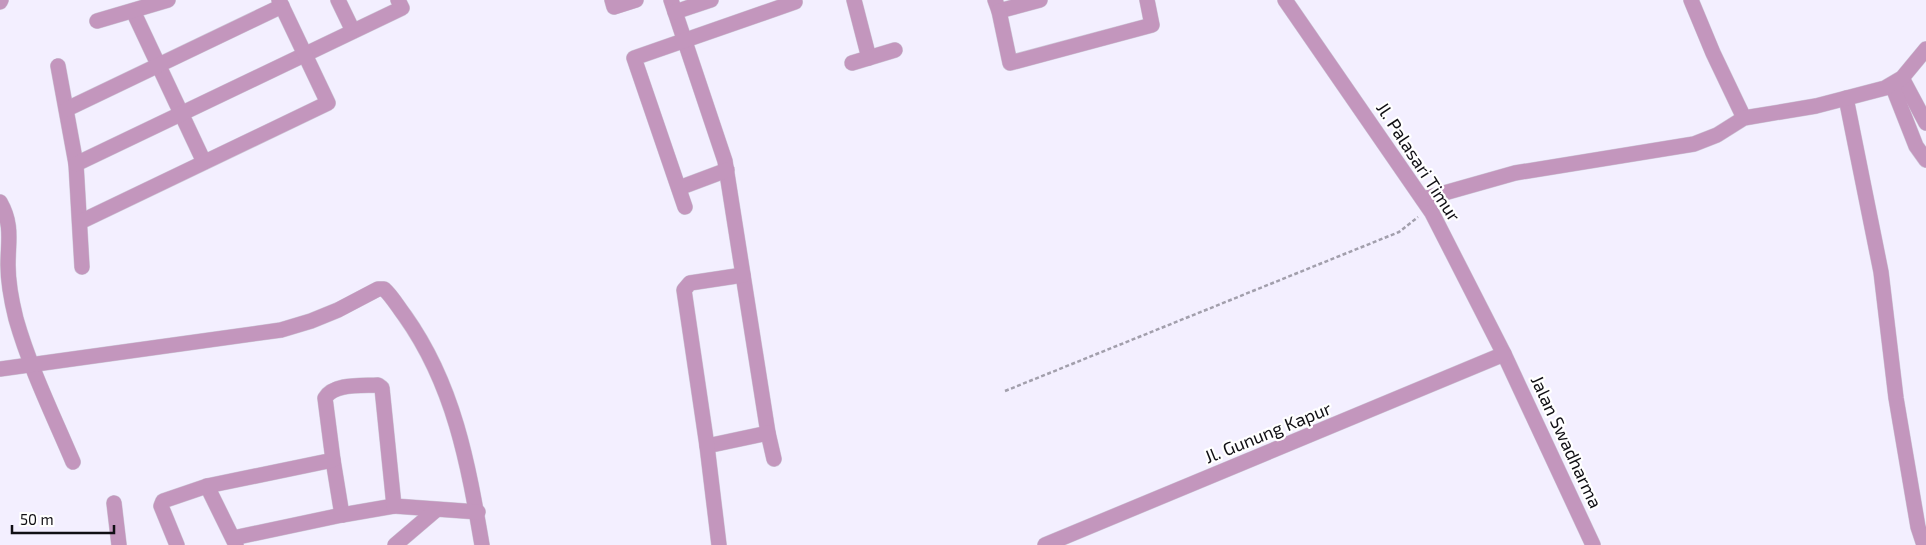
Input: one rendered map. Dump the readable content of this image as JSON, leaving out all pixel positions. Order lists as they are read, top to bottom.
{
  "streets": {
    "street": ["Jl. Palasari Timur", "Jl. Gunung Kapur", "Jalan Swadharma"]
  },
  "crossings": [
    ["Jl. Palasari Timur", "Jl. Gunung Kapur"],
    ["Jl. Palasari Timur", "Jalan Swadharma"],
    ["Jl. Gunung Kapur", "Jalan Swadharma"]
  ],
  "scale_bar": "50 m"
}
